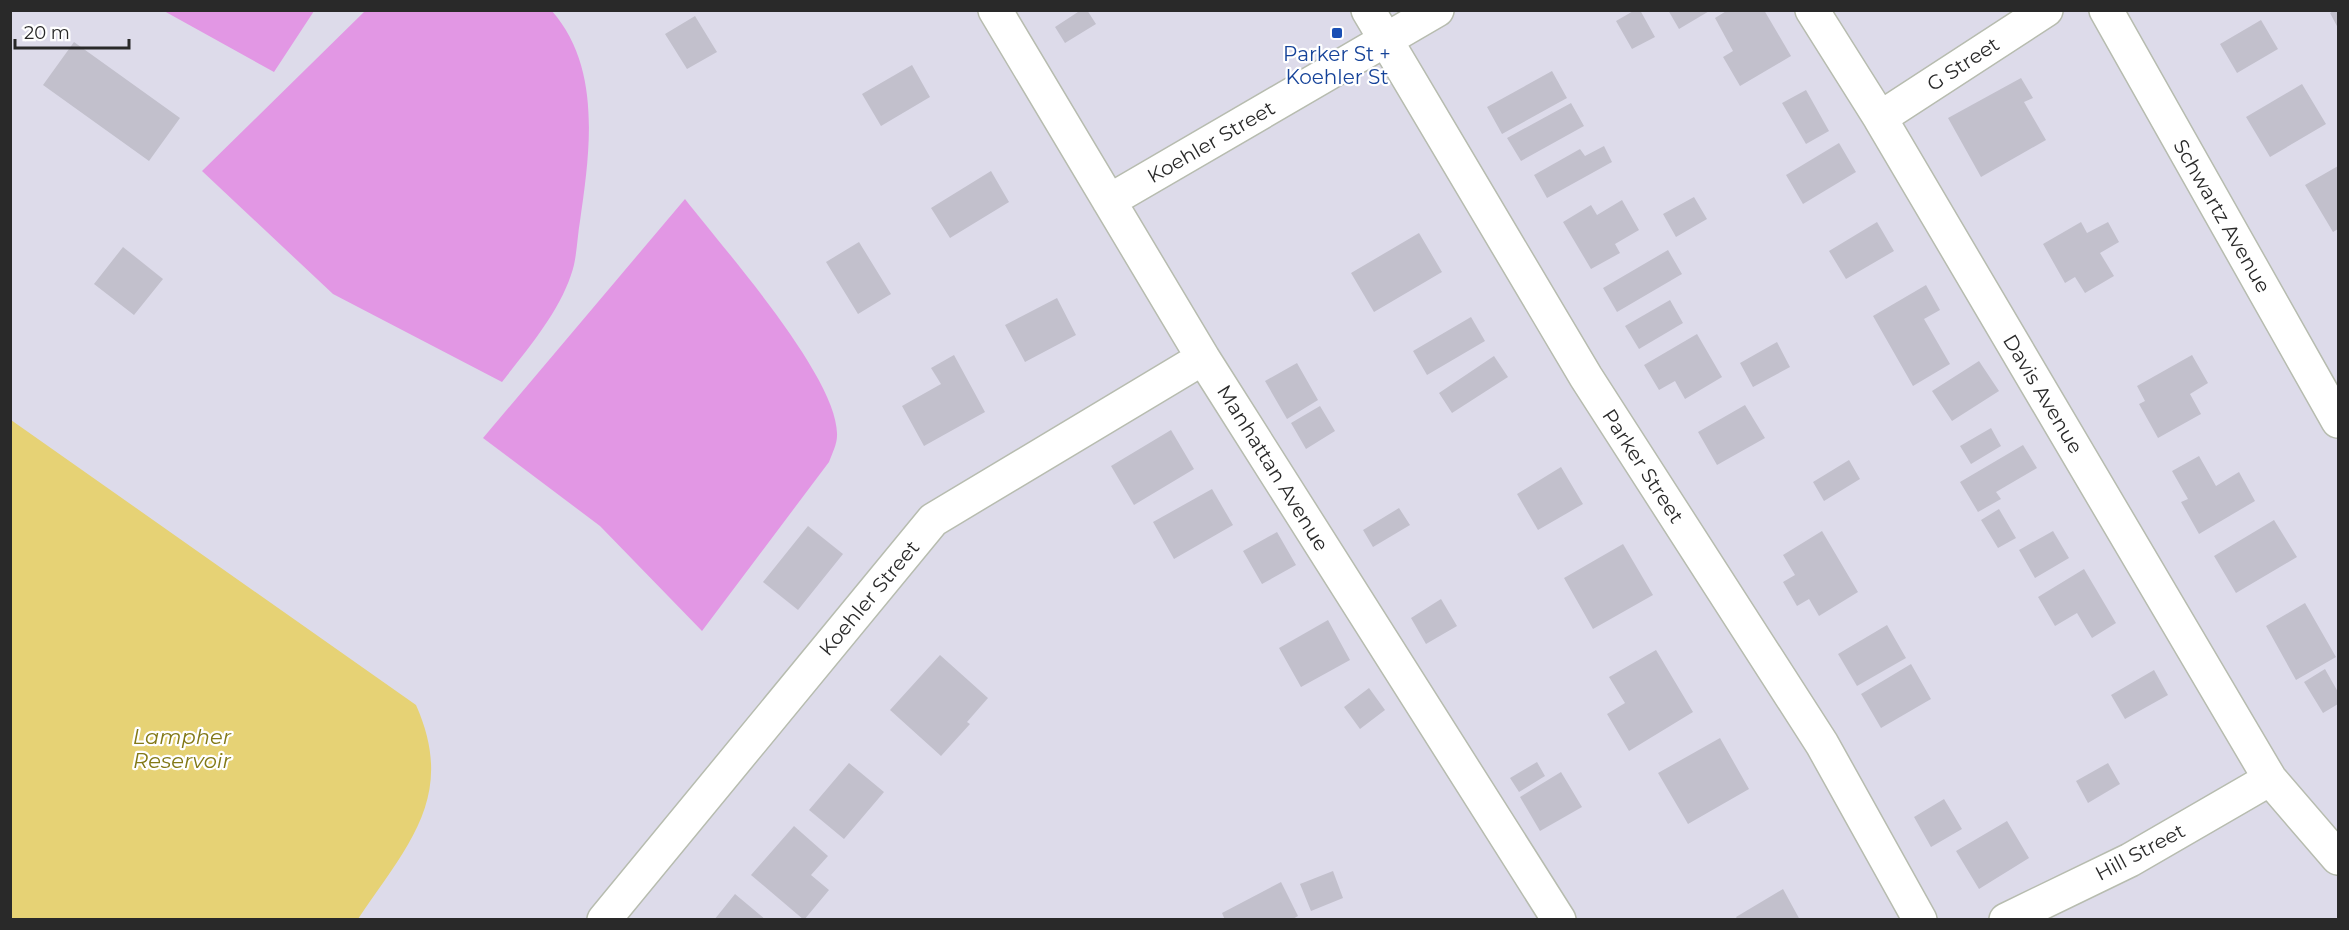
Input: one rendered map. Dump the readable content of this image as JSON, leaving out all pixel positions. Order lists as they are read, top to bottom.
{
  "streets": {
    "street": [
      "G Street",
      "Koehler Street",
      "Schwartz Avenue",
      "Davis Avenue",
      "Parker Street",
      "Manhattan Avenue",
      "Hill Street"
    ]
  },
  "crossings": [
    ["G Street", "Davis Avenue"],
    ["Koehler Street", "Parker Street"],
    ["Koehler Street", "Manhattan Avenue"],
    ["Davis Avenue", "Hill Street"]
  ],
  "water": ["Lampher Reservoir"],
  "places": {
    "transit": ["Parker St + Koehler St"]
  },
  "scale_bar": "20 m"
}
